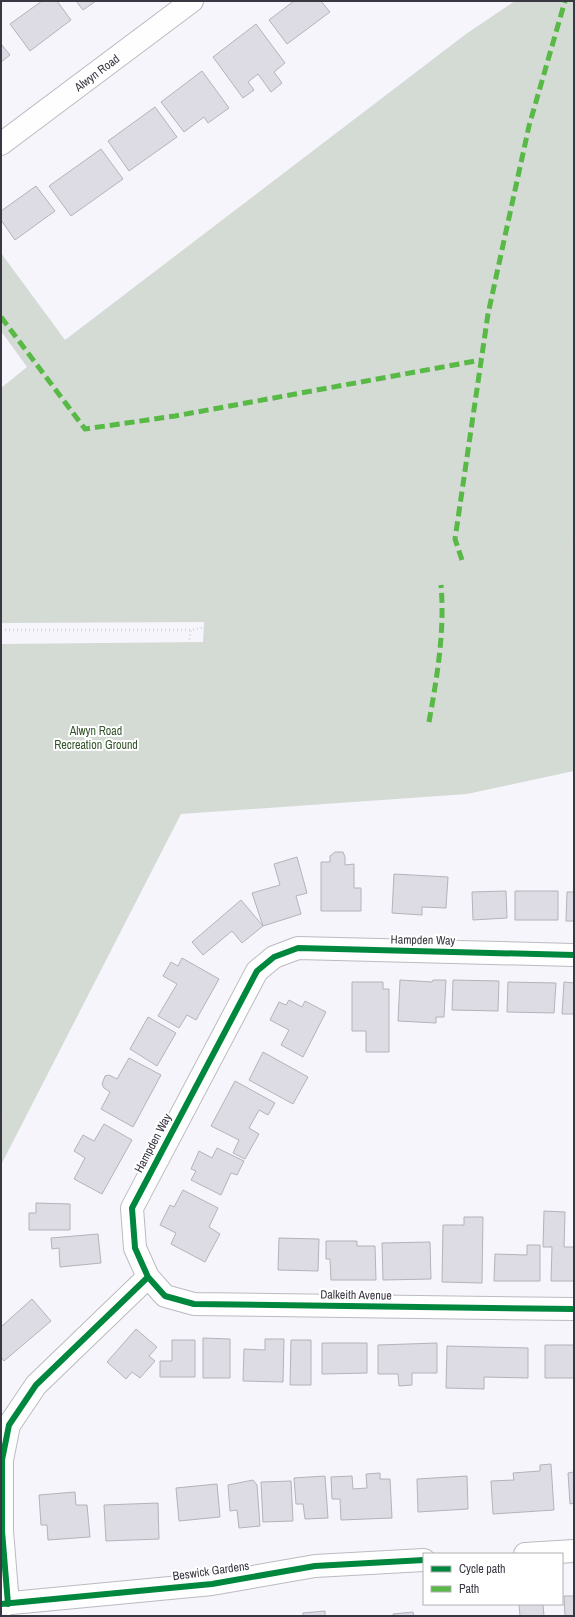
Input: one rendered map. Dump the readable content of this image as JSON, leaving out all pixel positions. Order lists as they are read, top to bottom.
{
  "streets": {
    "street": [
      "Alwyn Road",
      "Hampden Way",
      "Dalkeith Avenue",
      "Beswick Gardens"
    ]
  },
  "crossings": [
    ["Hampden Way", "Dalkeith Avenue"]
  ],
  "parks": ["Alwyn Road Recreation Ground"],
  "legend": ["Cycle path", "Path"]
}
